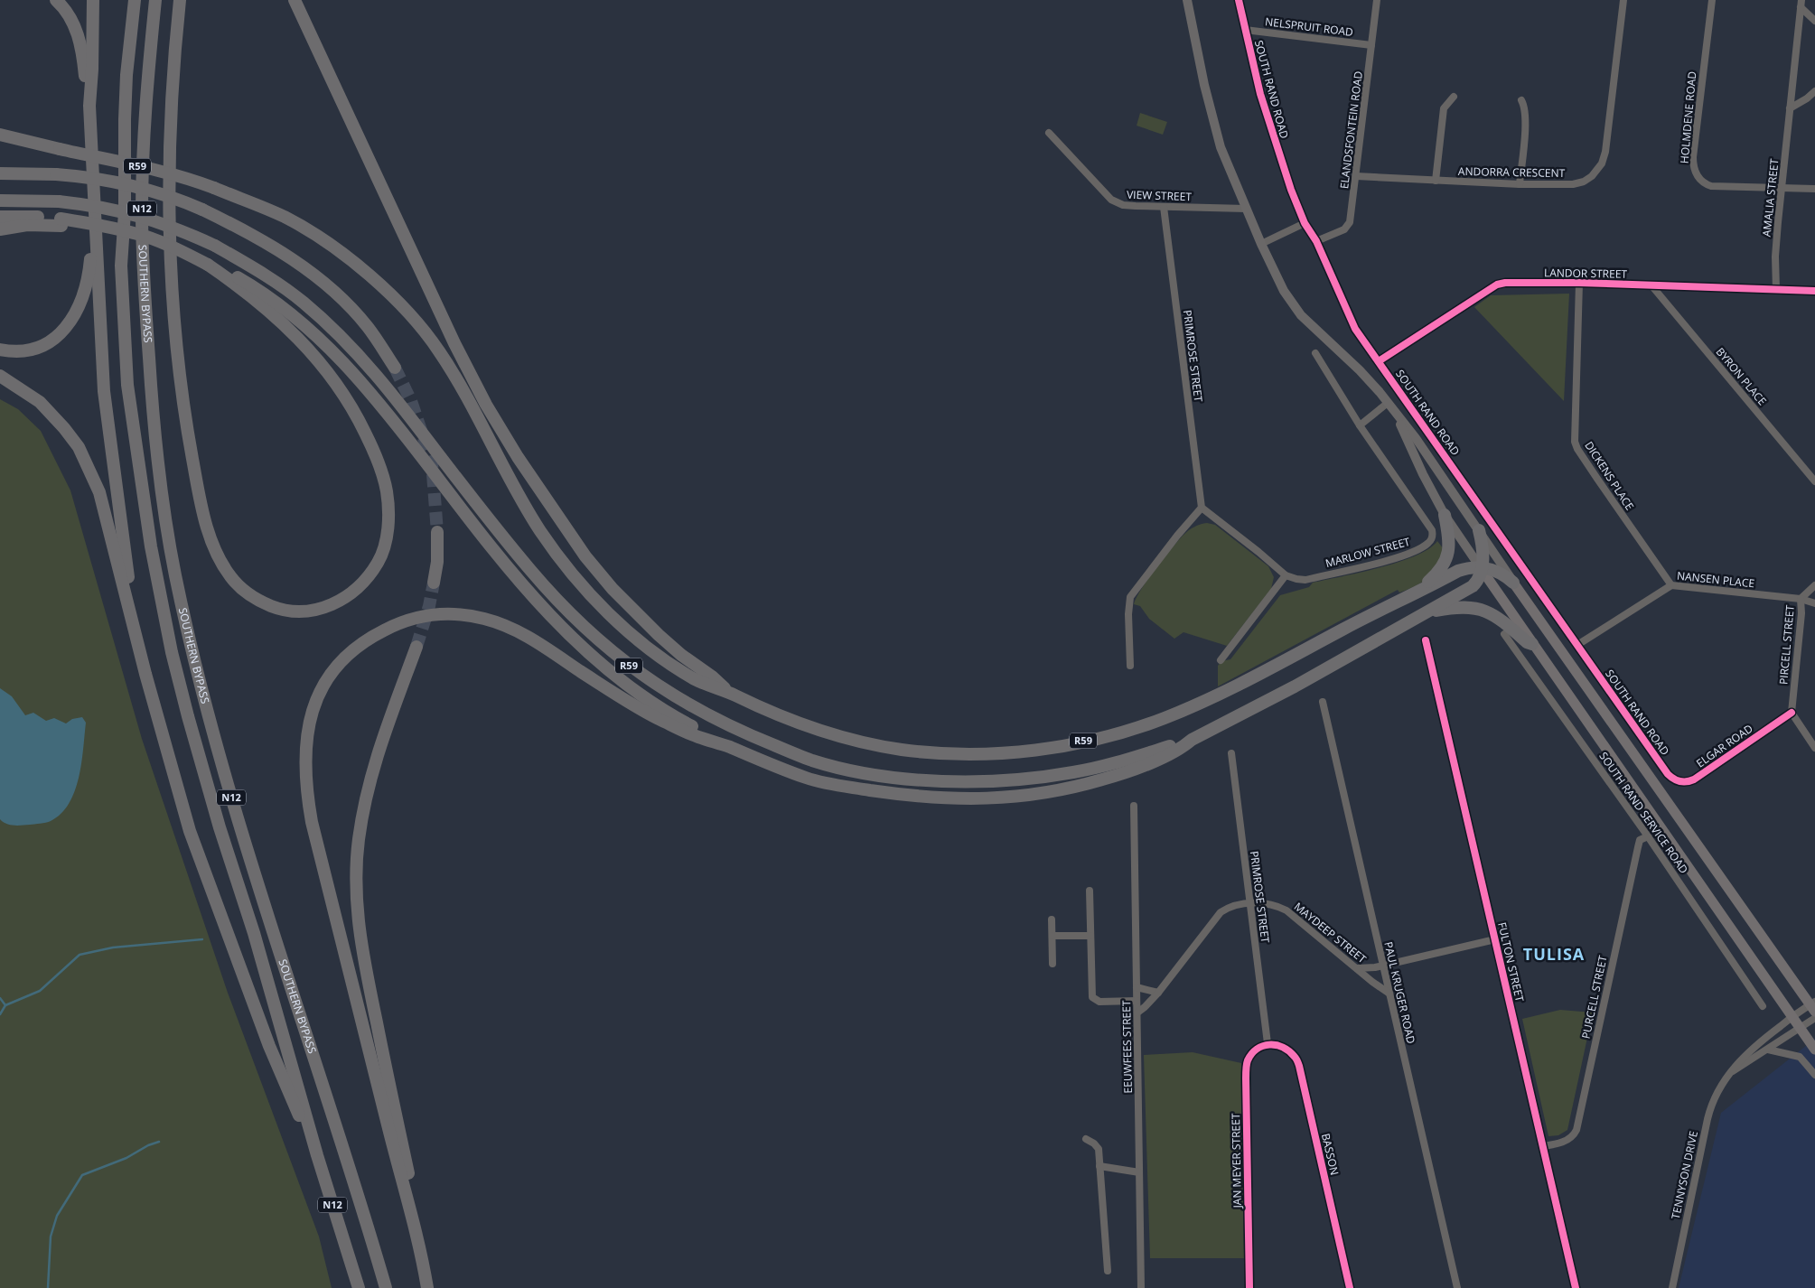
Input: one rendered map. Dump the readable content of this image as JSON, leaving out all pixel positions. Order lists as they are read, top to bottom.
{
  "streets": {
    "highway": ["R59", "N12", "SOUTHERN BYPASS"],
    "street": [
      "NELSPRUIT ROAD",
      "SOUTH RAND ROAD",
      "HOLMDENE ROAD",
      "ELANDSFONTEIN ROAD",
      "ANDORRA CRESCENT",
      "VIEW STREET",
      "AMALIA STREET",
      "LANDOR STREET",
      "PRIMROSE STREET",
      "BYRON PLACE",
      "DICKENS PLACE",
      "MARLOW STREET",
      "NANSEN PLACE",
      "PIRCELL STREET",
      "ELGAR ROAD",
      "SOUTH RAND SERVICE ROAD",
      "MAYDEEP STREET",
      "FULTON STREET",
      "PAUL KRUGER ROAD",
      "PURCELL STREET",
      "EEUWFEES STREET",
      "BASSON",
      "JAN MEYER STREET",
      "TENNYSON DRIVE"
    ]
  },
  "crossings": [
    ["NELSPRUIT ROAD", "SOUTH RAND ROAD"],
    ["NELSPRUIT ROAD", "ELANDSFONTEIN ROAD"],
    ["SOUTH RAND ROAD", "ELANDSFONTEIN ROAD"],
    ["SOUTH RAND ROAD", "LANDOR STREET"],
    ["SOUTH RAND ROAD", "NANSEN PLACE"],
    ["SOUTH RAND ROAD", "ELGAR ROAD"],
    ["HOLMDENE ROAD", "AMALIA STREET"],
    ["ELANDSFONTEIN ROAD", "ANDORRA CRESCENT"],
    ["VIEW STREET", "PRIMROSE STREET"],
    ["AMALIA STREET", "LANDOR STREET"],
    ["LANDOR STREET", "BYRON PLACE"],
    ["LANDOR STREET", "DICKENS PLACE"],
    ["PRIMROSE STREET", "MAYDEEP STREET"],
    ["PRIMROSE STREET", "BASSON"],
    ["PRIMROSE STREET", "JAN MEYER STREET"],
    ["DICKENS PLACE", "NANSEN PLACE"],
    ["NANSEN PLACE", "PIRCELL STREET"],
    ["PIRCELL STREET", "ELGAR ROAD"],
    ["SOUTH RAND SERVICE ROAD", "PURCELL STREET"],
    ["MAYDEEP STREET", "PAUL KRUGER ROAD"],
    ["MAYDEEP STREET", "EEUWFEES STREET"],
    ["FULTON STREET", "PURCELL STREET"],
    ["BASSON", "JAN MEYER STREET"]
  ],
  "districts": ["TULISA"]
}
